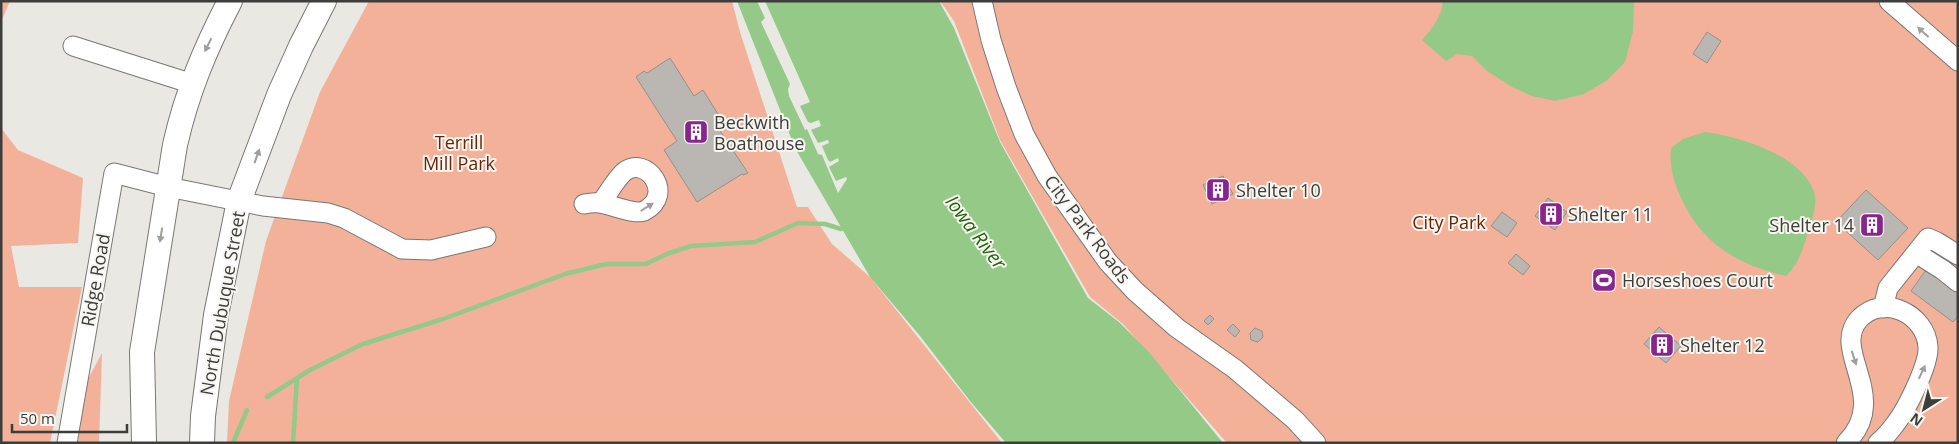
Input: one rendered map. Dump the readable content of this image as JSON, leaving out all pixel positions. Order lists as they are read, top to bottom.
{
  "streets": {
    "main road": ["North Dubuque Street"],
    "street": ["City Park Roads", "Ridge Road"]
  },
  "water": ["Iowa River"],
  "parks": ["Terrill Mill Park", "City Park"],
  "places": {
    "building": [
      "Beckwith Boathouse",
      "Shelter 10",
      "Shelter 11",
      "Shelter 14",
      "Shelter 12"
    ],
    "sports": ["Horseshoes Court"]
  },
  "scale_bar": "50 m",
  "north": "bottom left"
}
